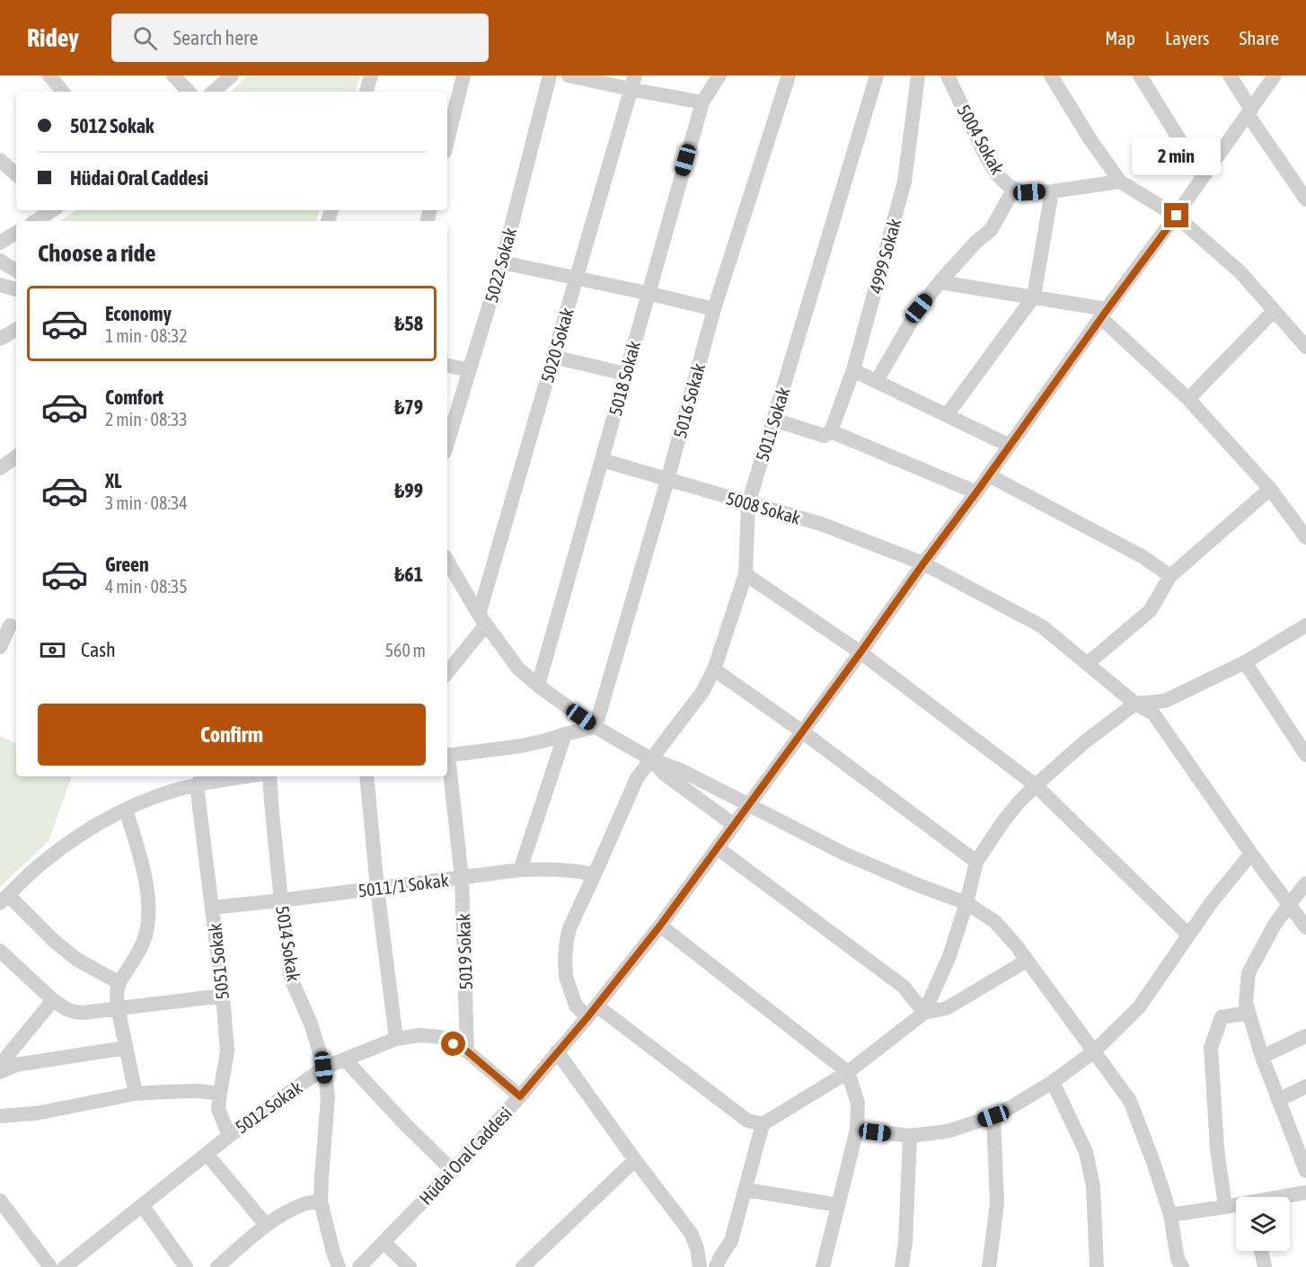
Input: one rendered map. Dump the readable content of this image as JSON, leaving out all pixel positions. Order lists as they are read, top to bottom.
{
  "streets": {
    "street": [
      "5004 Sokak",
      "4999 Sokak",
      "5022 Sokak",
      "5020 Sokak",
      "5018 Sokak",
      "5016 Sokak",
      "5011 Sokak",
      "5008 Sokak",
      "5011/1 Sokak",
      "5014 Sokak",
      "5019 Sokak",
      "5051 Sokak",
      "5012 Sokak",
      "Hüdai Oral Caddesi"
    ]
  },
  "crossings": [
    ["5018 Sokak", "5008 Sokak"],
    ["5016 Sokak", "5008 Sokak"],
    ["5011 Sokak", "5008 Sokak"],
    ["5011 Sokak", "5011/1 Sokak"],
    ["5011 Sokak", "Hüdai Oral Caddesi"],
    ["5008 Sokak", "Hüdai Oral Caddesi"],
    ["5011/1 Sokak", "5014 Sokak"],
    ["5011/1 Sokak", "5019 Sokak"],
    ["5011/1 Sokak", "5051 Sokak"],
    ["5014 Sokak", "5012 Sokak"],
    ["5019 Sokak", "5012 Sokak"],
    ["5051 Sokak", "5012 Sokak"],
    ["5012 Sokak", "Hüdai Oral Caddesi"]
  ],
  "page": {
    "header": "Ridey",
    "search": "Search here",
    "nav": ["Map", "Layers", "Share"],
    "banner": ["5012 Sokak", "Hüdai Oral Caddesi"],
    "bubble": "2 min",
    "heading": "Choose a ride",
    "list": [
      {
        "name": "Economy",
        "note": "1 min · 08:32",
        "value": "₺58"
      },
      {
        "name": "Comfort",
        "note": "2 min · 08:33",
        "value": "₺79"
      },
      {
        "name": "XL",
        "note": "3 min · 08:34",
        "value": "₺99"
      },
      {
        "name": "Green",
        "note": "4 min · 08:35",
        "value": "₺61"
      }
    ],
    "pay": ["Cash", "560 m"],
    "buttons": "Confirm"
  }
}
